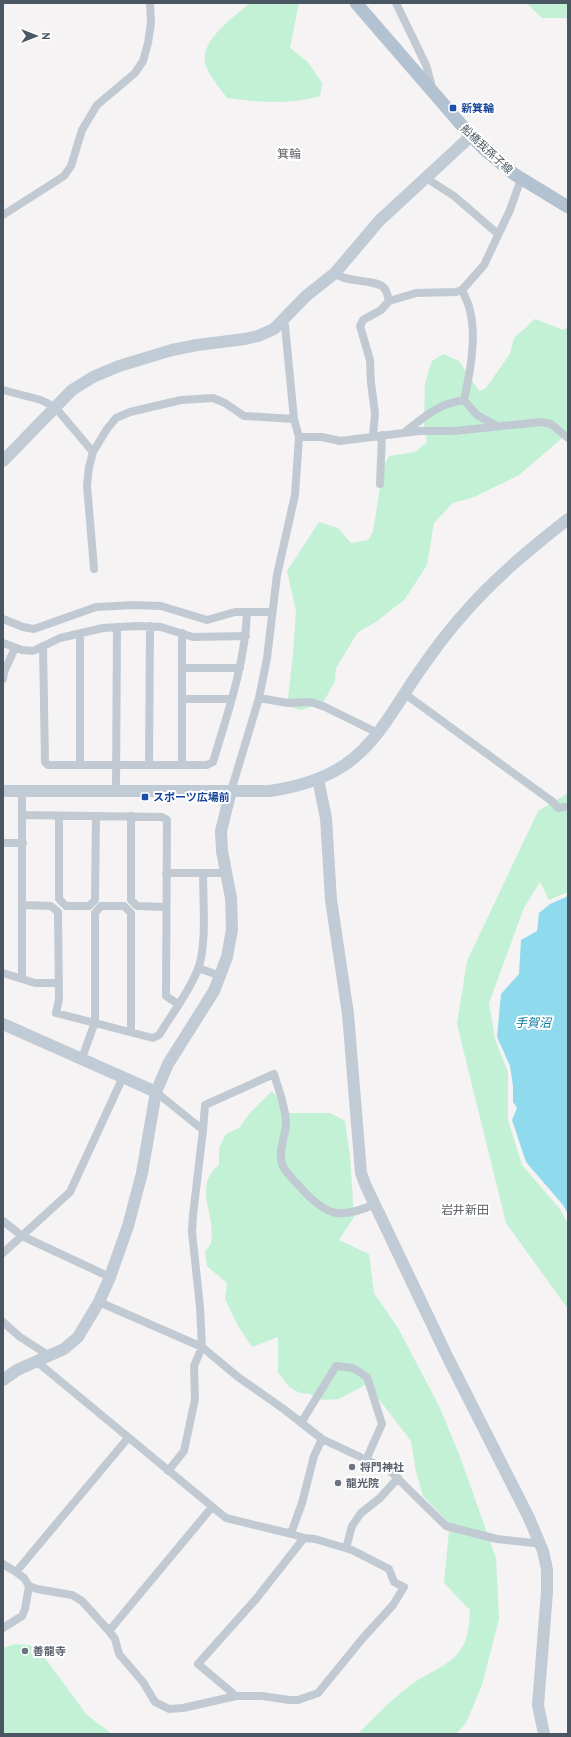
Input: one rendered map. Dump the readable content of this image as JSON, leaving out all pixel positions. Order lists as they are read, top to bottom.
{
  "streets": {
    "main road": ["船橋我孫子線"]
  },
  "districts": ["箕輪", "岩井新田"],
  "water": ["手賀沼"],
  "places": {
    "transit": ["新箕輪", "スポーツ広場前"],
    "other": ["将門神社", "龍光院", "善龍寺"]
  },
  "north": "right"
}
